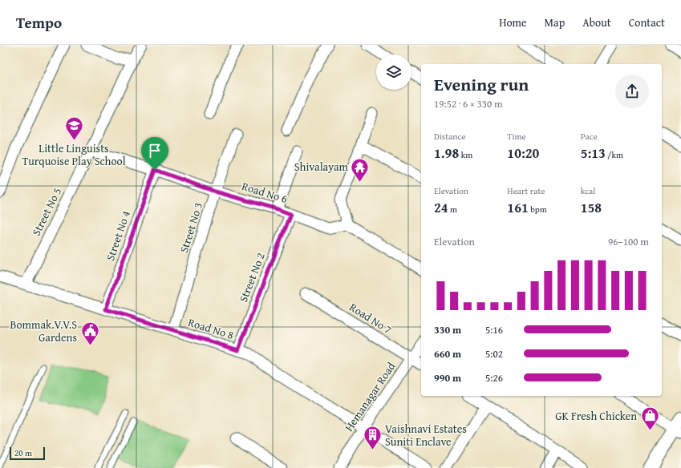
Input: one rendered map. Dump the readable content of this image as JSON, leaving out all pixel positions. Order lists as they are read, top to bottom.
{
  "streets": {
    "street": [
      "Road No 6",
      "Street No 5",
      "Street No 3",
      "Street No 4",
      "Street No 2",
      "Road No 7",
      "Road No 8",
      "Hemanagar Road"
    ]
  },
  "crossings": [
    ["Road No 6", "Street No 5"],
    ["Road No 6", "Street No 3"],
    ["Road No 6", "Street No 4"],
    ["Road No 6", "Street No 2"],
    ["Street No 5", "Road No 8"],
    ["Street No 3", "Road No 8"],
    ["Street No 4", "Road No 8"],
    ["Street No 2", "Road No 8"],
    ["Road No 7", "Hemanagar Road"],
    ["Road No 8", "Hemanagar Road"]
  ],
  "places": {
    "school or university": ["Little Linguists Turquoise Play School"],
    "temple": ["Shivalayam"],
    "public building": ["Bommak.V.V.S Gardens"],
    "shop": ["GK Fresh Chicken"],
    "building": ["Vaishnavi Estates Suniti Enclave"]
  },
  "scale_bar": "20 m",
  "page": {
    "header": "Tempo",
    "nav": [
      "Home",
      "Map",
      "About",
      "Contact"
    ],
    "heading": ["Evening run", "19:52 · 6 × 330 m"],
    "stats": [
      ["Distance", "1.98 km"],
      ["Time", "10:20"],
      ["Pace", "5:13 /km"],
      ["Elevation", "24 m"],
      ["Heart rate", "161 bpm"],
      ["kcal", "158"]
    ],
    "chart": ["Elevation", "96–100 m"],
    "list": [
      {
        "name": "330 m",
        "note": "5:16"
      },
      {
        "name": "660 m",
        "note": "5:02"
      },
      {
        "name": "990 m",
        "note": "5:26"
      }
    ],
    "scale": "20 m"
  }
}
